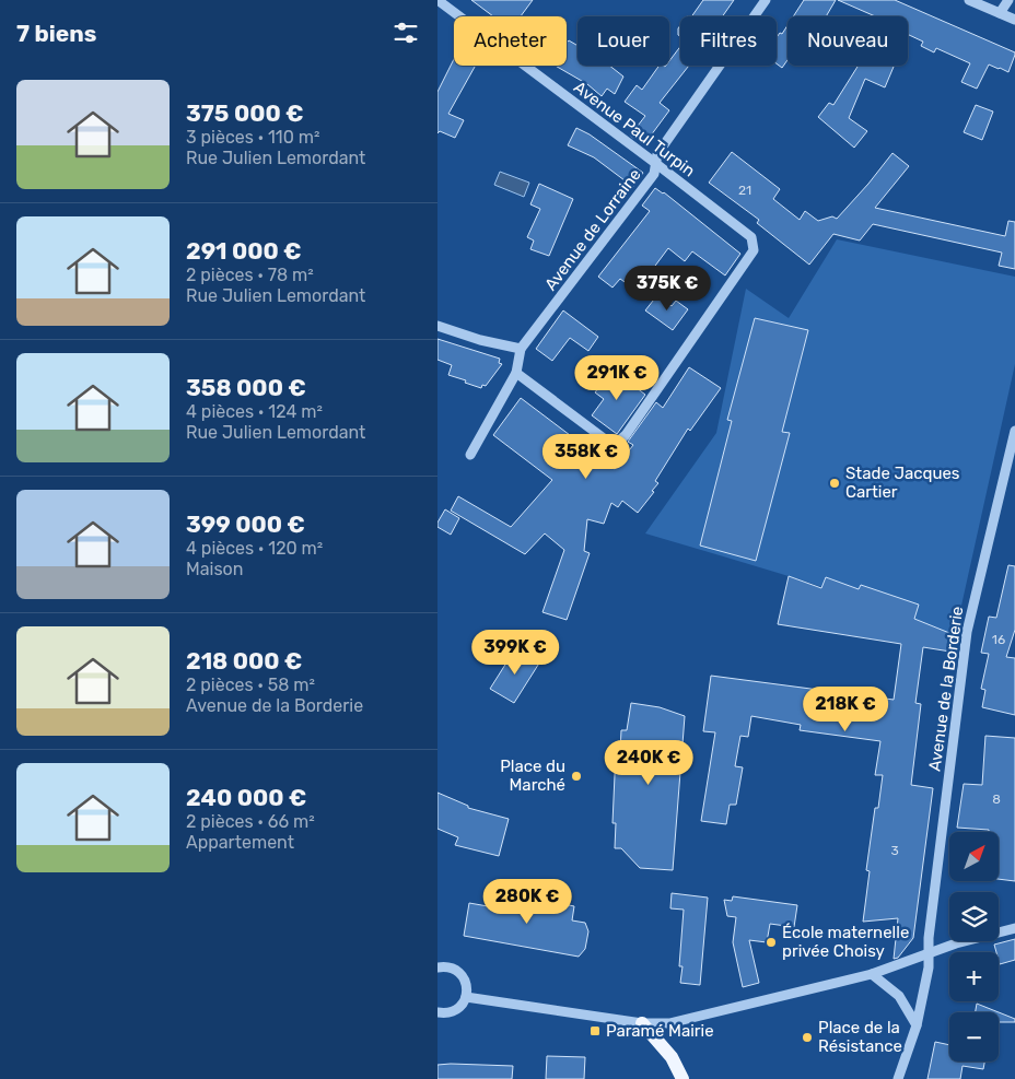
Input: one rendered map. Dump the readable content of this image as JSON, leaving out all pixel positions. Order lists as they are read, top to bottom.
{
  "streets": {
    "street": ["Avenue Paul Turpin", "Avenue de Lorraine", "Avenue de la Borderie"]
  },
  "crossings": [
    ["Avenue Paul Turpin", "Avenue de Lorraine"]
  ],
  "places": {
    "other": [
      "Stade Jacques Cartier",
      "Place du Marché",
      "École maternelle privée Choisy",
      "Place de la Résistance"
    ],
    "transit": ["Paramé Mairie"]
  },
  "house_numbers": [
    "21",
    "16",
    "8",
    "3"
  ],
  "north": "top right",
  "page": {
    "heading": "7 biens",
    "chip": [
      "Acheter",
      "Louer",
      "Filtres",
      "Nouveau"
    ],
    "list": [
      {
        "name": "375 000 €",
        "note": "3 pièces · 110 m² · Rue Julien Lemordant"
      },
      {
        "name": "291 000 €",
        "note": "2 pièces · 78 m² · Rue Julien Lemordant"
      },
      {
        "name": "358 000 €",
        "note": "4 pièces · 124 m² · Rue Julien Lemordant"
      },
      {
        "name": "399 000 €",
        "note": "4 pièces · 120 m² · Maison"
      },
      {
        "name": "218 000 €",
        "note": "2 pièces · 58 m² · Avenue de la Borderie"
      },
      {
        "name": "240 000 €",
        "note": "2 pièces · 66 m² · Appartement"
      }
    ],
    "price": [
      "375K €",
      "291K €",
      "358K €",
      "399K €",
      "218K €",
      "240K €",
      "280K €"
    ],
    "map_buttons": ["+", "−"]
  }
}
